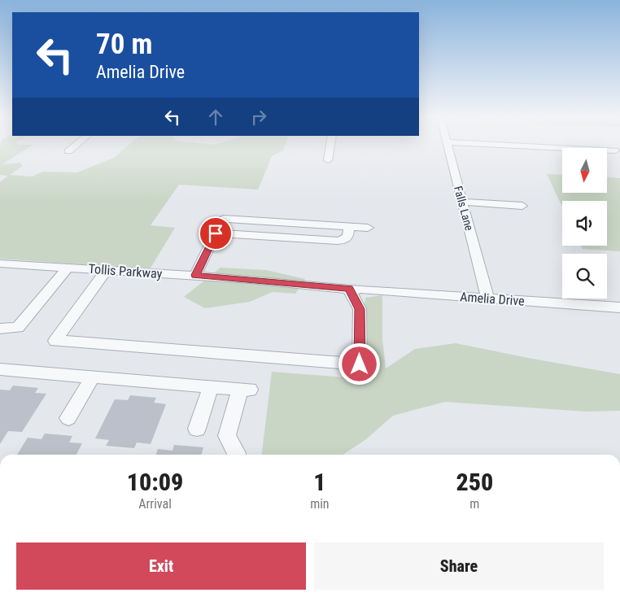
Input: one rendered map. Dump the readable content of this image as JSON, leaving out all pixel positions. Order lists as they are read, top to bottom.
{
  "streets": {
    "street": ["Falls Lane", "Tollis Parkway", "Amelia Drive"]
  },
  "crossings": [
    ["Falls Lane", "Amelia Drive"],
    ["Tollis Parkway", "Amelia Drive"]
  ],
  "north": "bottom",
  "page": {
    "turn": ["70 m", "Amelia Drive"],
    "eta": [
      "10:09",
      "Arrival",
      "1",
      "min",
      "250",
      "m"
    ],
    "buttons": ["Exit", "Share"]
  }
}
